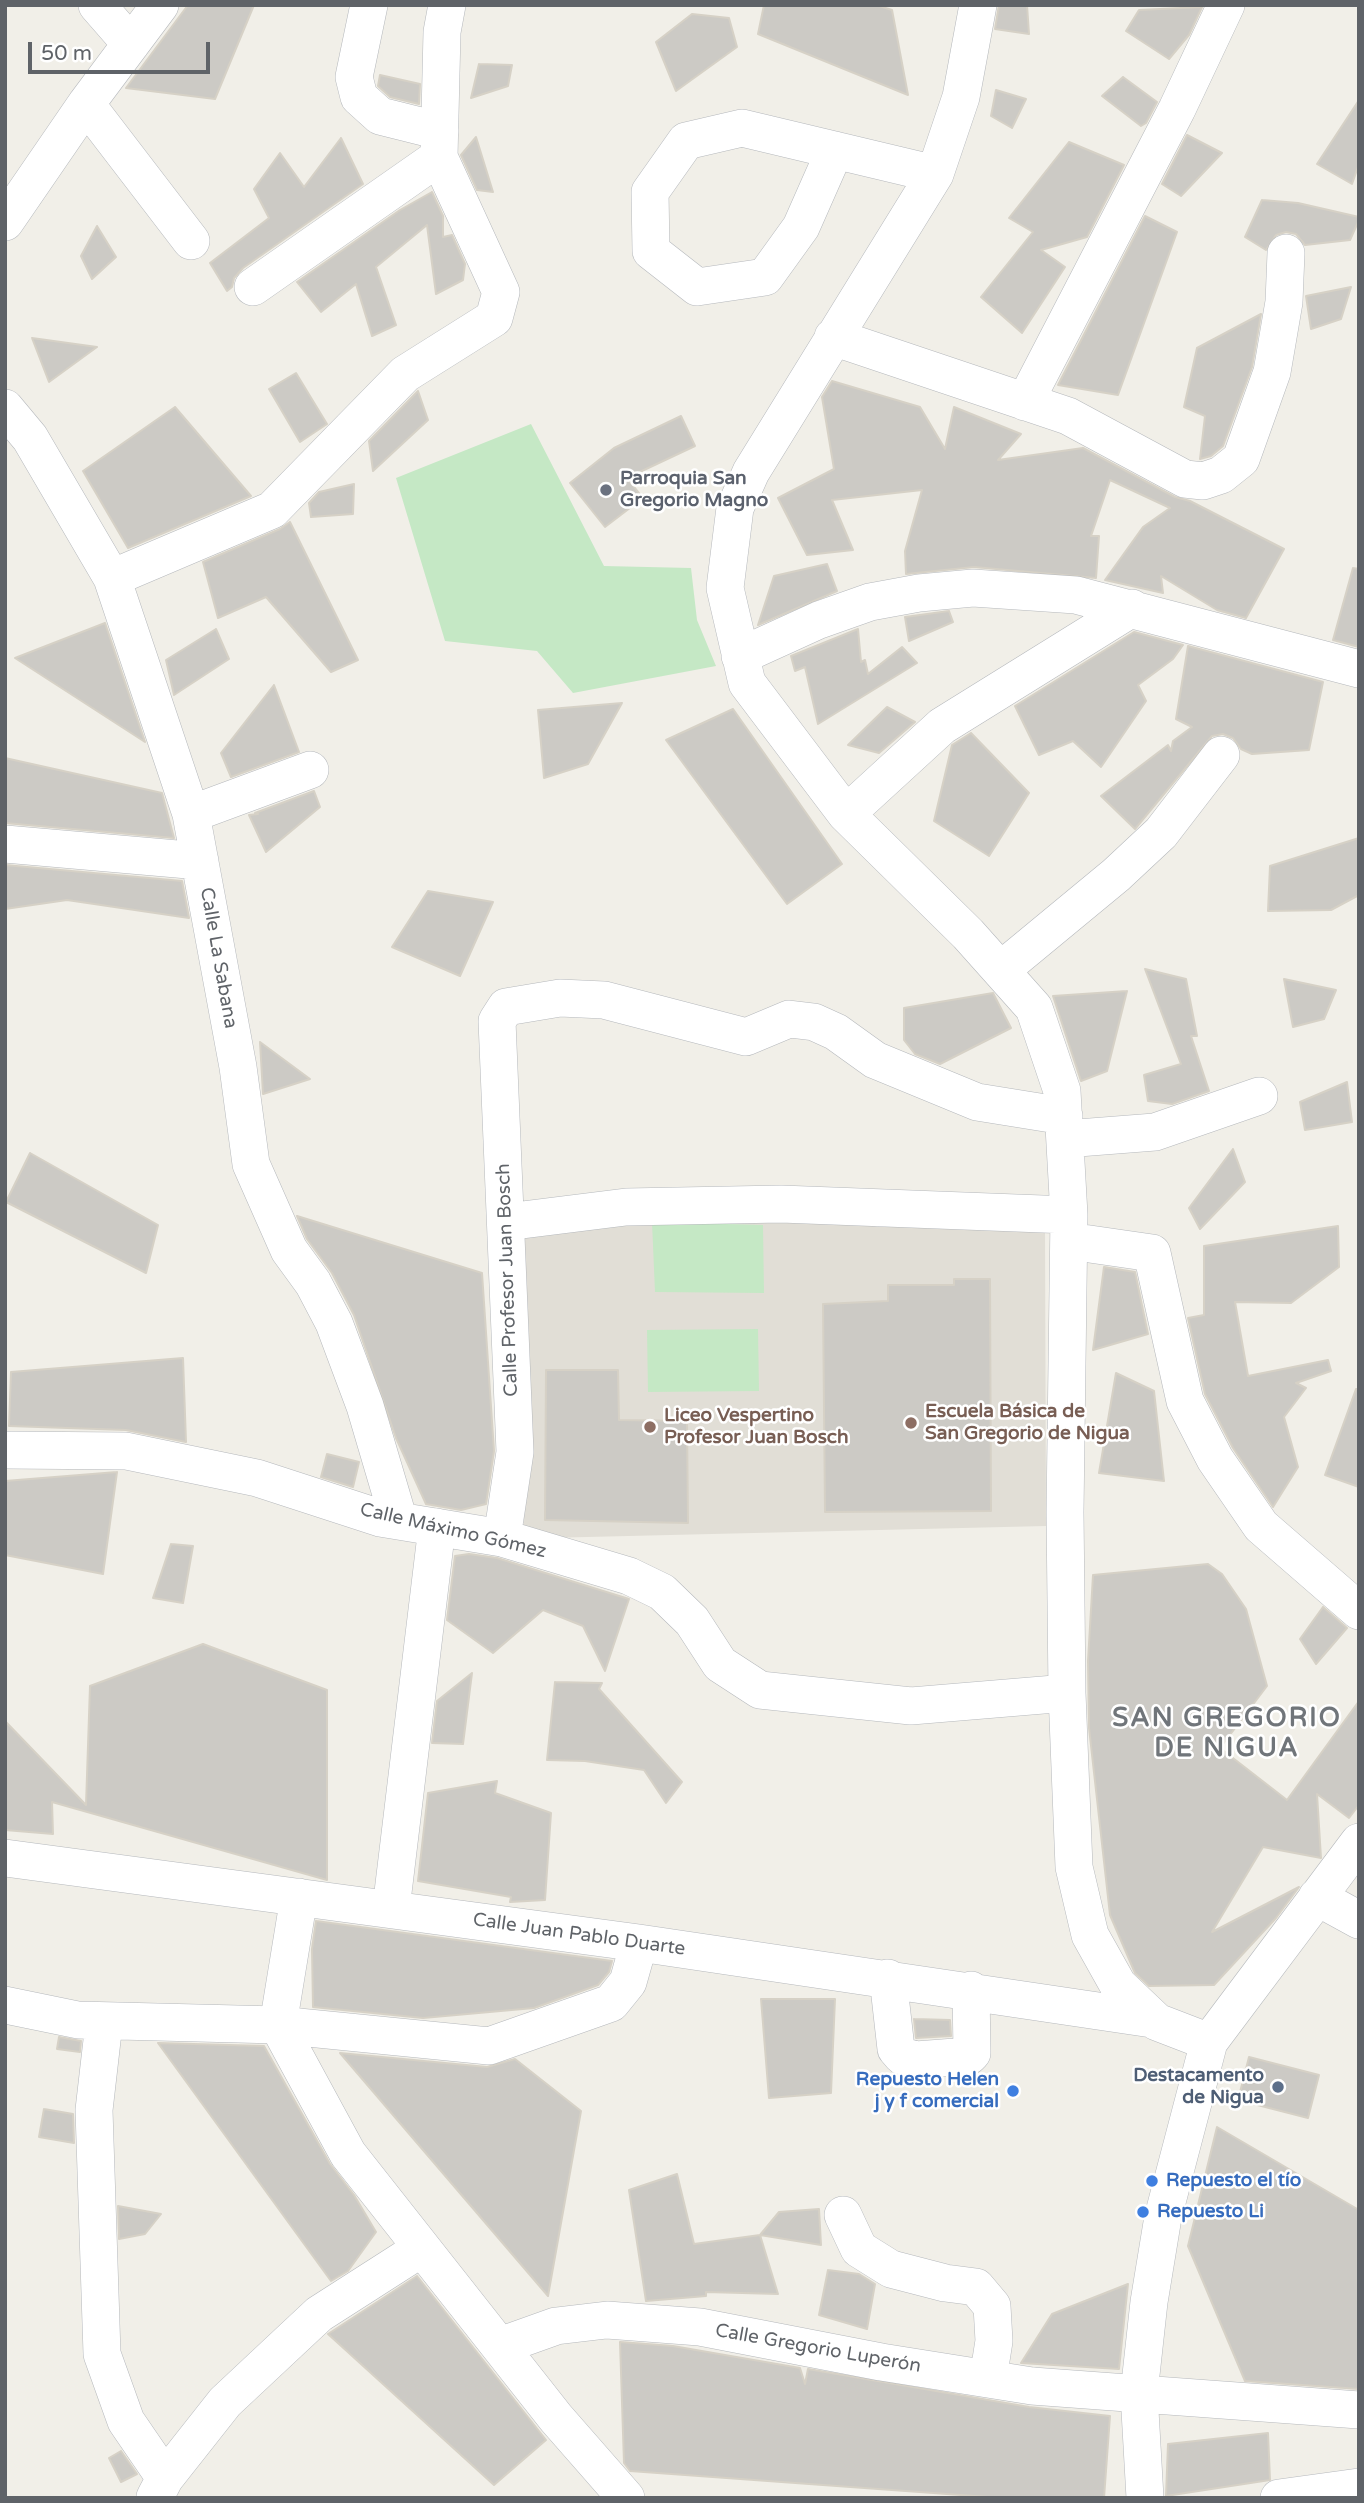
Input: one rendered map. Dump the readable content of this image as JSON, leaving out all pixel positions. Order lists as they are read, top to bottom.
{
  "streets": {
    "street": [
      "Calle La Sabana",
      "Calle Profesor Juan Bosch",
      "Calle Máximo Gómez",
      "Calle Juan Pablo Duarte",
      "Calle Gregorio Luperón"
    ]
  },
  "crossings": [
    ["Calle La Sabana", "Calle Máximo Gómez"],
    ["Calle Profesor Juan Bosch", "Calle Máximo Gómez"]
  ],
  "districts": ["SAN GREGORIO DE NIGUA"],
  "places": [
    "Parroquia San Gregorio Magno",
    "Escuela Básica de San Gregorio de Nigua",
    "Liceo Vespertino Profesor Juan Bosch",
    "Destacamento de Nigua",
    "Repuesto Helen j y f comercial",
    "Repuesto el tío",
    "Repuesto Li"
  ],
  "scale_bar": "50 m"
}
